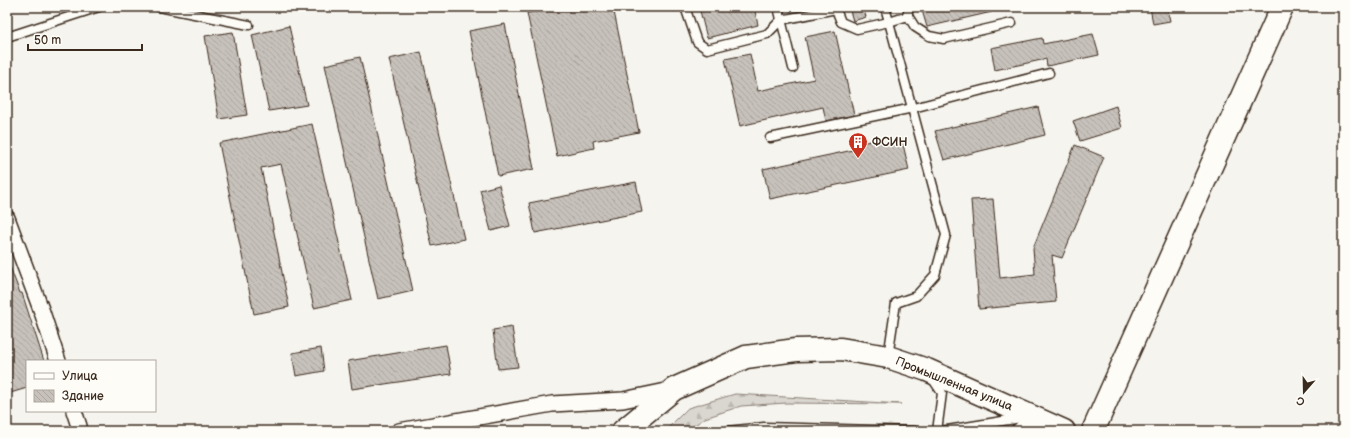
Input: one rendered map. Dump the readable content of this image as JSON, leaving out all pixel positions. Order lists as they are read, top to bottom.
{
  "streets": {
    "main road": ["Промышленная улица"]
  },
  "places": {
    "building": ["ФСИН"]
  },
  "legend": ["Улица", "Здание"],
  "scale_bar": "50 m",
  "north": "bottom"
}
